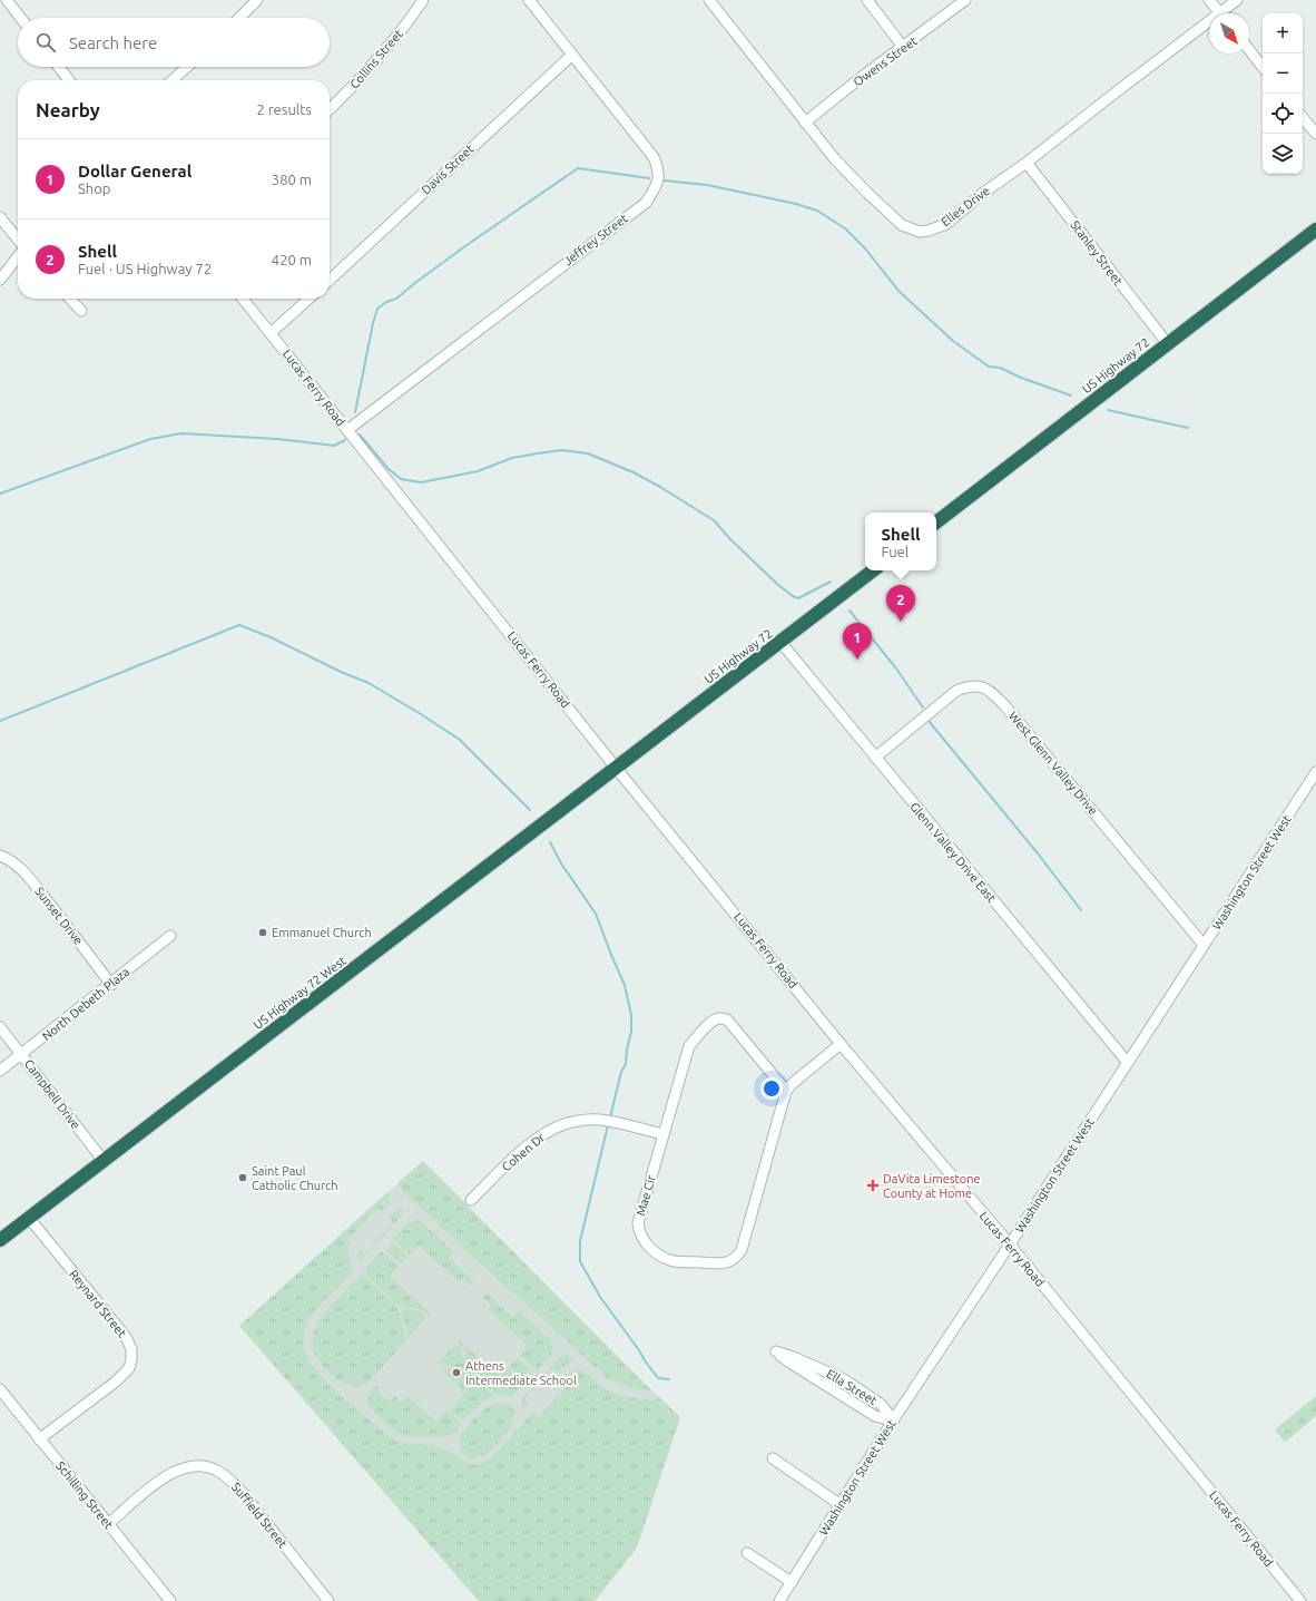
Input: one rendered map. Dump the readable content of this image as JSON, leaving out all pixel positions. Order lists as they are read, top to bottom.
{
  "streets": {
    "highway": ["US Highway 72", "US Highway 72 West"],
    "street": [
      "Collins Street",
      "Owens Street",
      "Davis Street",
      "Elles Drive",
      "Jeffrey Street",
      "Stanley Street",
      "Lucas Ferry Road",
      "West Glenn Valley Drive",
      "Glenn Valley Drive East",
      "Washington Street West",
      "Sunset Drive",
      "North Debeth Plaza",
      "Campbell Drive",
      "Cohen Dr",
      "Mae Cir",
      "Reynard Street",
      "Ella Street",
      "Schilling Street",
      "Suffield Street"
    ]
  },
  "crossings": [
    ["Owens Street", "Elles Drive"],
    ["Davis Street", "Jeffrey Street"],
    ["Elles Drive", "Stanley Street"],
    ["Jeffrey Street", "Lucas Ferry Road"],
    ["Stanley Street", "US Highway 72"],
    ["US Highway 72", "Lucas Ferry Road"],
    ["US Highway 72", "Glenn Valley Drive East"],
    ["US Highway 72", "US Highway 72 West"],
    ["Lucas Ferry Road", "Washington Street West"],
    ["Lucas Ferry Road", "US Highway 72 West"],
    ["West Glenn Valley Drive", "Glenn Valley Drive East"],
    ["West Glenn Valley Drive", "Washington Street West"],
    ["Glenn Valley Drive East", "Washington Street West"],
    ["Washington Street West", "Ella Street"],
    ["Sunset Drive", "North Debeth Plaza"],
    ["US Highway 72 West", "Campbell Drive"],
    ["US Highway 72 West", "Reynard Street"],
    ["North Debeth Plaza", "Campbell Drive"],
    ["Cohen Dr", "Mae Cir"],
    ["Reynard Street", "Schilling Street"],
    ["Schilling Street", "Suffield Street"]
  ],
  "places": {
    "other": ["Emmanuel Church", "Saint Paul Catholic Church", "Athens Intermediate School"],
    "health": ["DaVita Limestone County at Home"]
  },
  "north": "bottom right",
  "page": {
    "map_buttons": ["+", "−"],
    "search": "Search here",
    "heading": ["Nearby", "2 results"],
    "list": [
      {
        "mark": "1",
        "name": "Dollar General",
        "note": "Shop",
        "value": "380 m"
      },
      {
        "mark": "2",
        "name": "Shell",
        "note": "Fuel · US Highway 72",
        "value": "420 m"
      }
    ],
    "popup": ["Shell", "Fuel"],
    "pins": ["2", "1"]
  }
}
